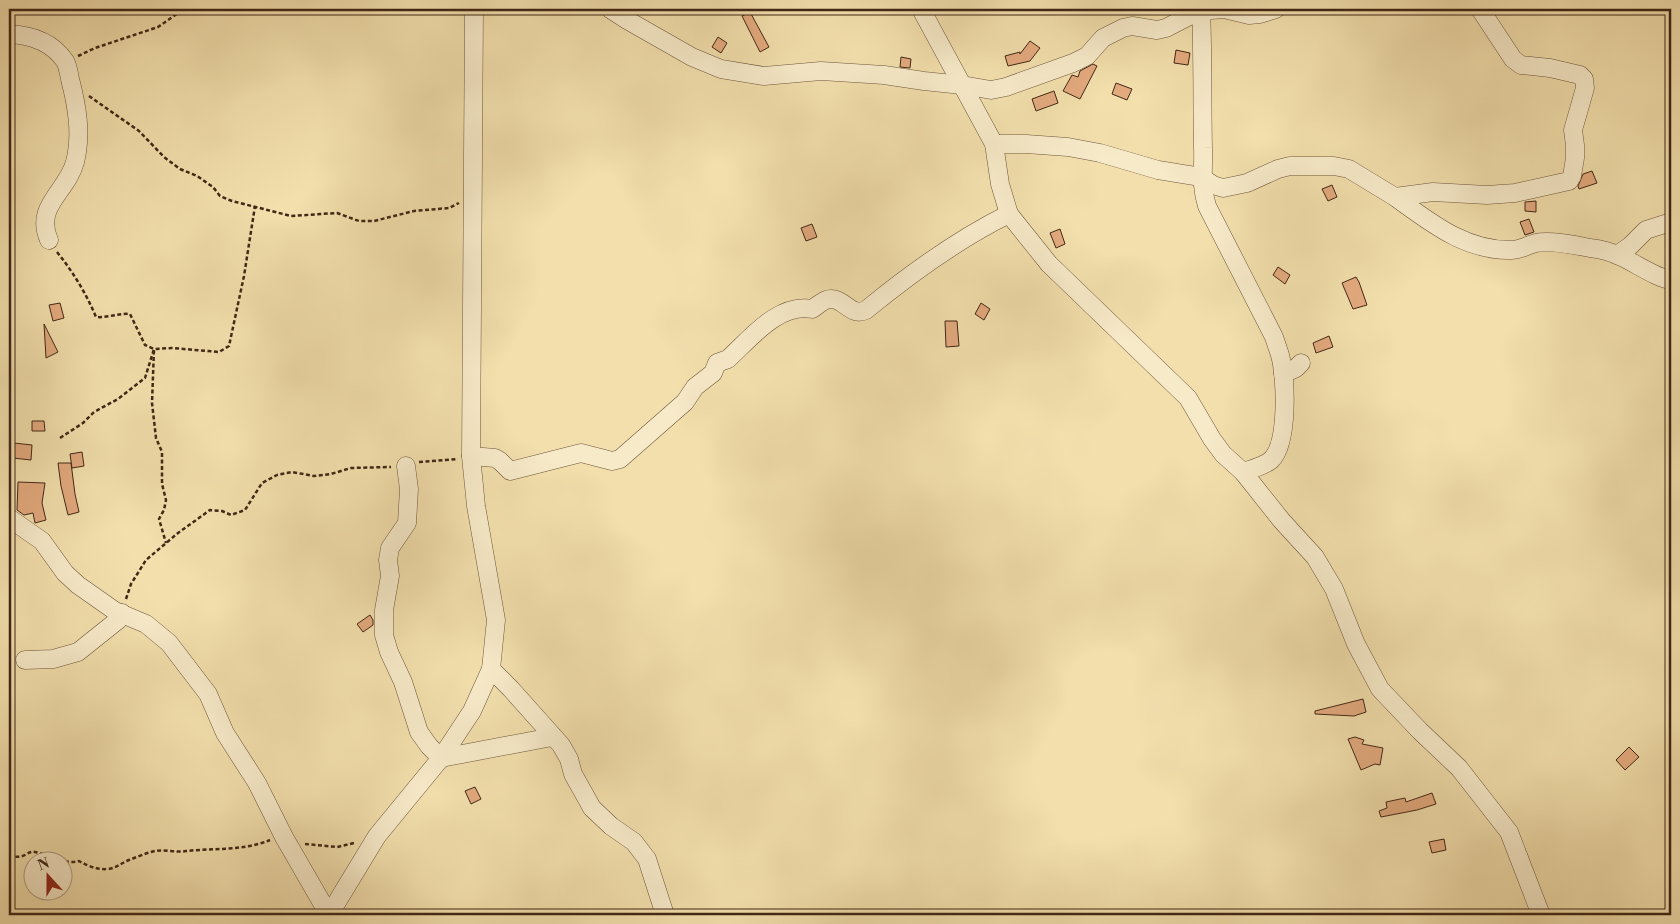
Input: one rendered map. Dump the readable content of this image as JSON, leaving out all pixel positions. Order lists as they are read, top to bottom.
{
  "north": "top"
}
